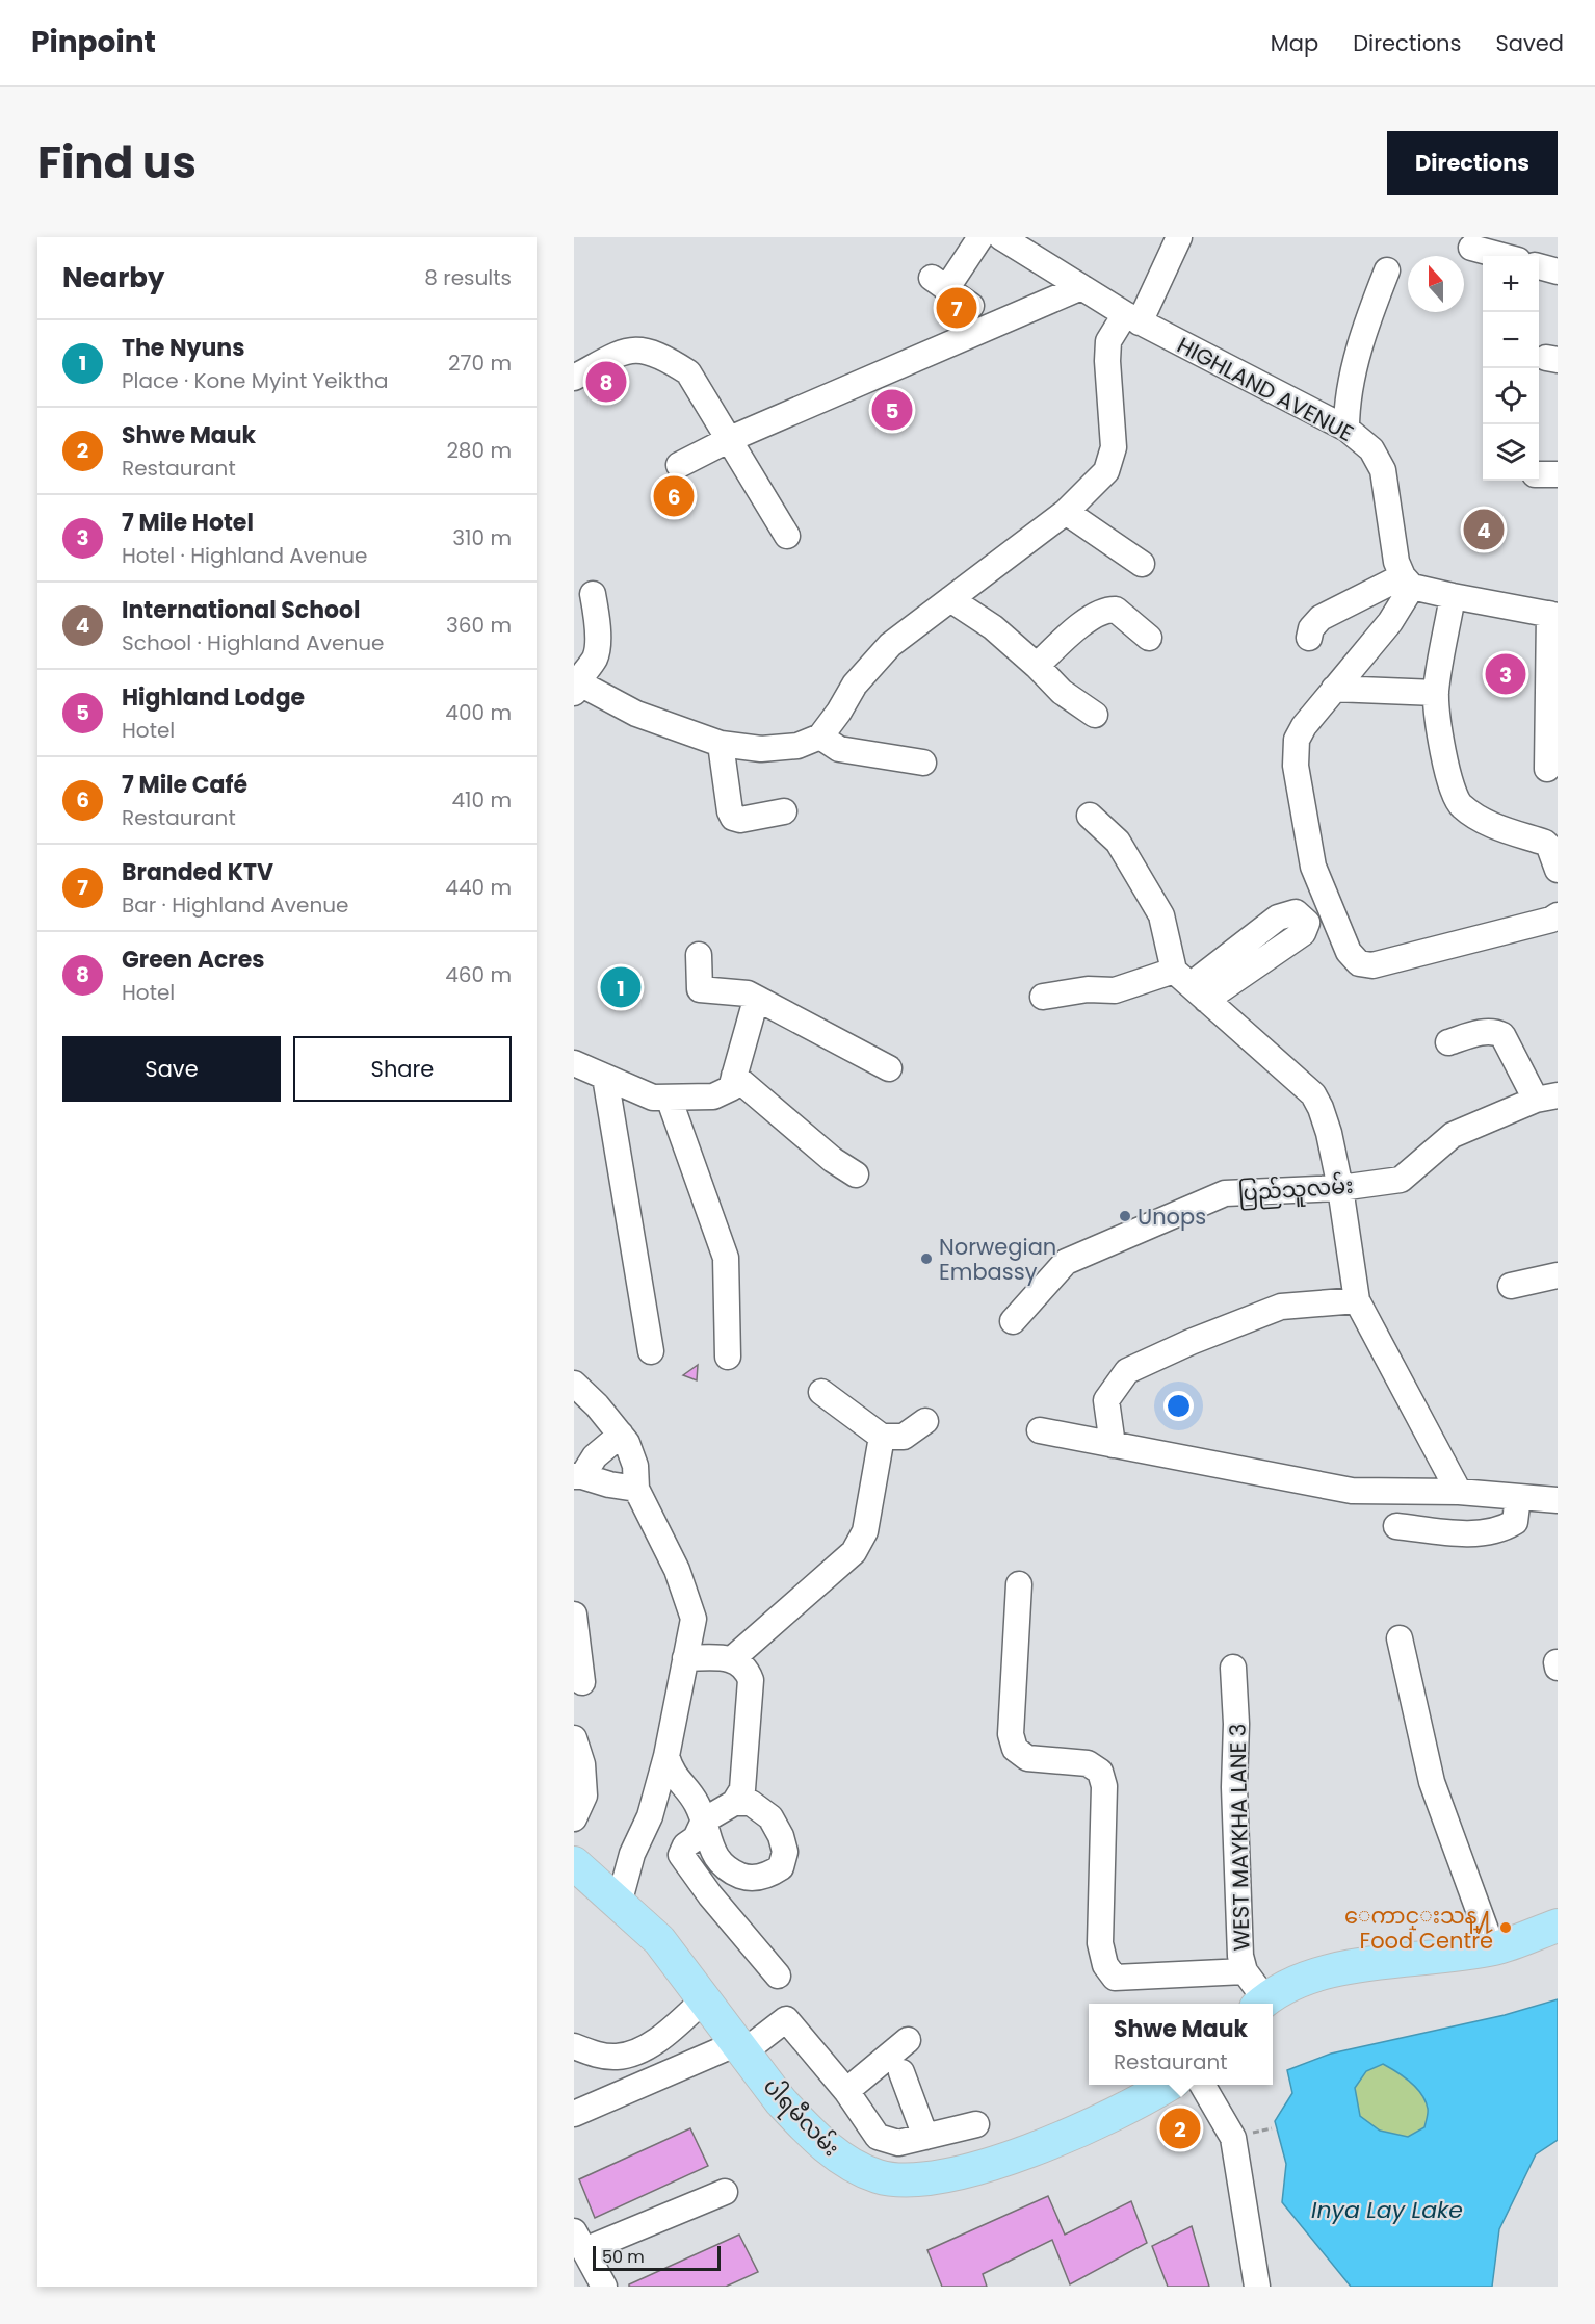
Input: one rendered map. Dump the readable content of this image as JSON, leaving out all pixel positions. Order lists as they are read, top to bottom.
{
  "streets": {
    "main road": ["ပါရမီလမ်း"],
    "street": ["HIGHLAND AVENUE", "ပြည်သူလမ်း", "WEST MAYKHA LANE 3"]
  },
  "water": ["Inya Lay Lake"],
  "places": ["Unops", "Norwegian Embassy", "ေကာင္းသန္႔ Food Centre"],
  "scale_bar": "50 m",
  "north": "top",
  "page": {
    "header": "Pinpoint",
    "nav": ["Map", "Directions", "Saved"],
    "title": "Find us",
    "buttons": [
      "Directions",
      ["Save", "Share"]
    ],
    "heading": ["Nearby", "8 results"],
    "map_buttons": ["+", "−"],
    "pins": [
      "7",
      "8",
      "5",
      "6",
      "4",
      "3",
      "1",
      "2"
    ],
    "list": [
      {
        "mark": "1",
        "name": "The Nyuns",
        "note": "Place · Kone Myint Yeiktha",
        "value": "270 m"
      },
      {
        "mark": "2",
        "name": "Shwe Mauk",
        "note": "Restaurant",
        "value": "280 m"
      },
      {
        "mark": "3",
        "name": "7 Mile Hotel",
        "note": "Hotel · Highland Avenue",
        "value": "310 m"
      },
      {
        "mark": "4",
        "name": "International School",
        "note": "School · Highland Avenue",
        "value": "360 m"
      },
      {
        "mark": "5",
        "name": "Highland Lodge",
        "note": "Hotel",
        "value": "400 m"
      },
      {
        "mark": "6",
        "name": "7 Mile Café",
        "note": "Restaurant",
        "value": "410 m"
      },
      {
        "mark": "7",
        "name": "Branded KTV",
        "note": "Bar · Highland Avenue",
        "value": "440 m"
      },
      {
        "mark": "8",
        "name": "Green Acres",
        "note": "Hotel",
        "value": "460 m"
      }
    ],
    "popup": ["Shwe Mauk", "Restaurant"],
    "scale": "50 m"
  }
}
